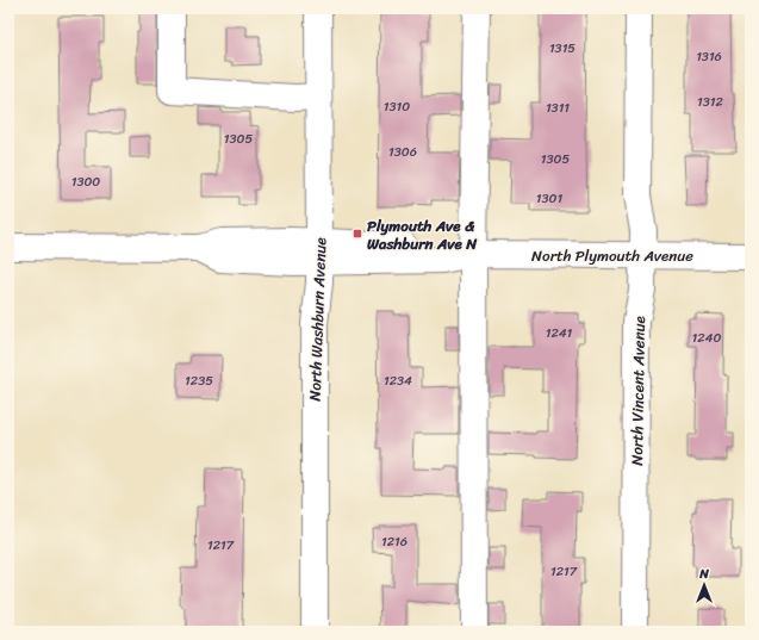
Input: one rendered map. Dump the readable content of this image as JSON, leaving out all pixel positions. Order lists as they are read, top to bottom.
{
  "streets": {
    "street": ["North Plymouth Avenue", "North Washburn Avenue", "North Vincent Avenue"]
  },
  "crossings": [
    ["North Plymouth Avenue", "North Washburn Avenue"],
    ["North Plymouth Avenue", "North Vincent Avenue"]
  ],
  "places": {
    "transit": ["Plymouth Ave & Washburn Ave N"]
  },
  "house_numbers": [
    "1315",
    "1316",
    "1312",
    "1310",
    "1311",
    "1305",
    "1306",
    "1305",
    "1300",
    "1301",
    "1241",
    "1240",
    "1235",
    "1234",
    "1216",
    "1217",
    "1217"
  ],
  "north": "top"
}
